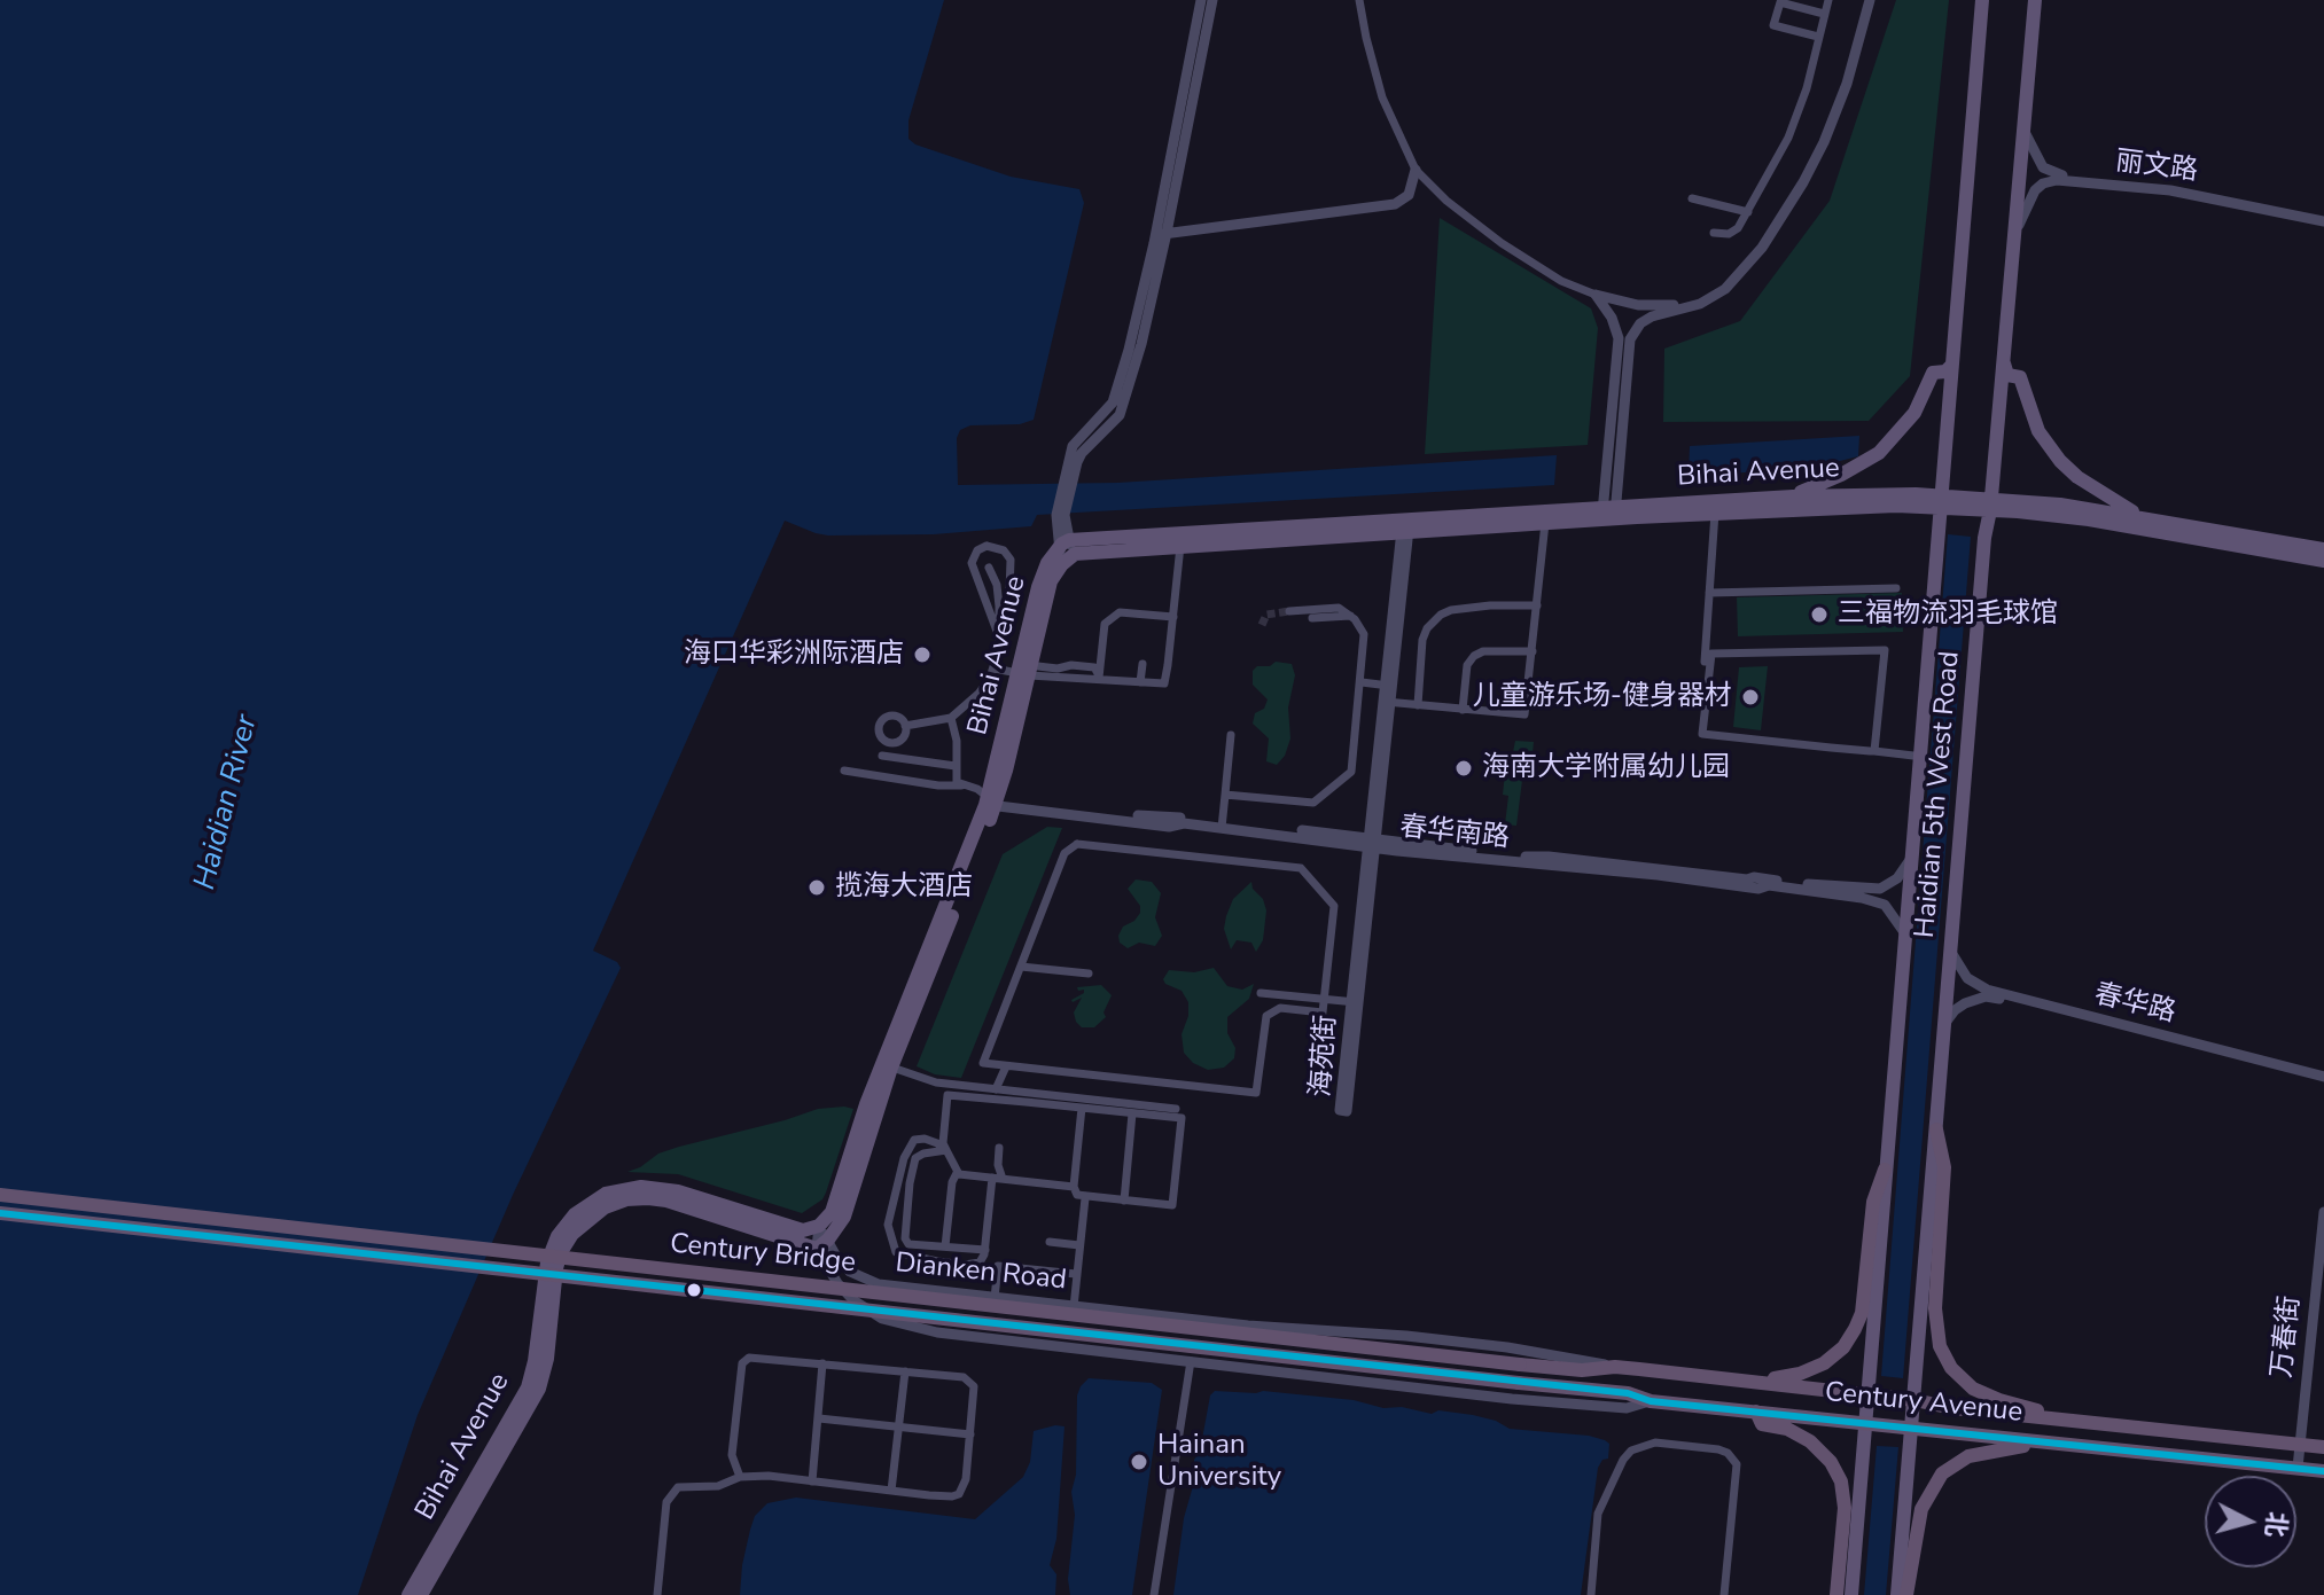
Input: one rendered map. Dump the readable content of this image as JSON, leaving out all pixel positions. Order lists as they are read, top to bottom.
{
  "streets": {
    "highway": ["Century Bridge", "Century Avenue"],
    "main road": ["Bihai Avenue", "Haidian 5th West Road"],
    "street": [
      "丽文路",
      "春华南路",
      "春华路",
      "海苑街",
      "Dianken Road",
      "万春街"
    ]
  },
  "crossings": [
    ["丽文路", "Haidian 5th West Road"],
    ["Bihai Avenue", "Haidian 5th West Road"],
    ["Bihai Avenue", "春华南路"],
    ["Bihai Avenue", "海苑街"],
    ["Bihai Avenue", "Dianken Road"],
    ["Haidian 5th West Road", "春华南路"],
    ["Haidian 5th West Road", "春华路"],
    ["Haidian 5th West Road", "Century Avenue"],
    ["春华南路", "海苑街"],
    ["Century Bridge", "Century Avenue"],
    ["Dianken Road", "Century Avenue"],
    ["万春街", "Century Avenue"]
  ],
  "water": ["Haidian River"],
  "places": [
    "三福物流羽毛球馆",
    "海口华彩洲际酒店",
    "儿童游乐场-健身器材",
    "海南大学附属幼儿园",
    "揽海大酒店",
    "Hainan University"
  ],
  "north": "right"
}
